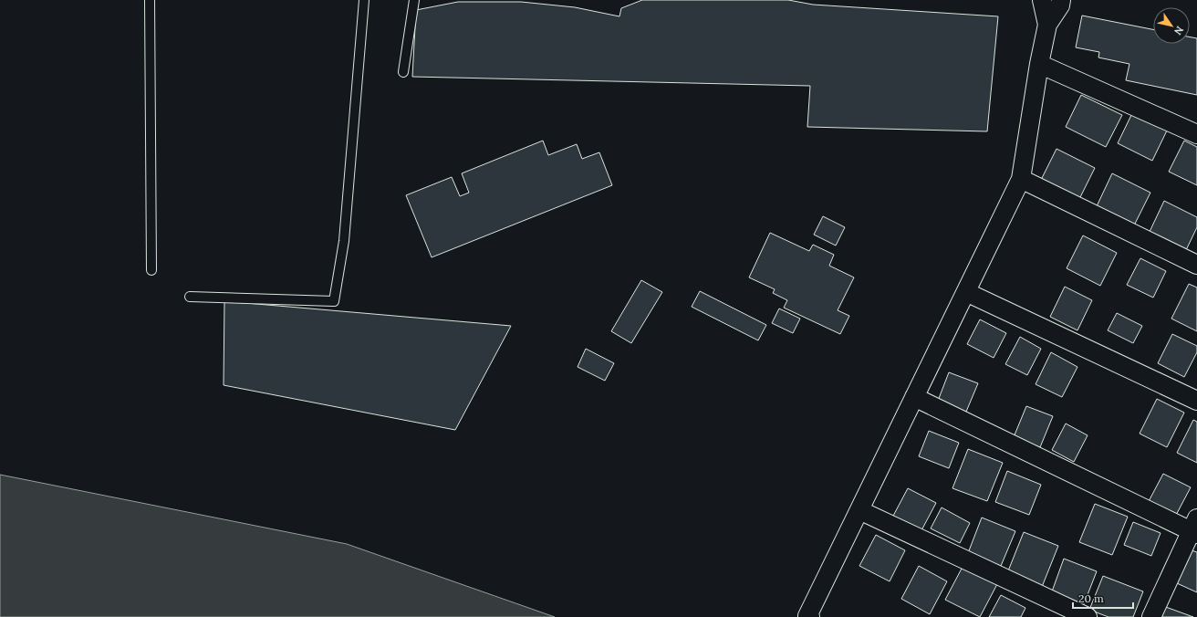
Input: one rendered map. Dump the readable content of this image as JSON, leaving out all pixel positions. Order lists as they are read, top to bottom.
{
  "scale_bar": "20 m",
  "north": "bottom right"
}
